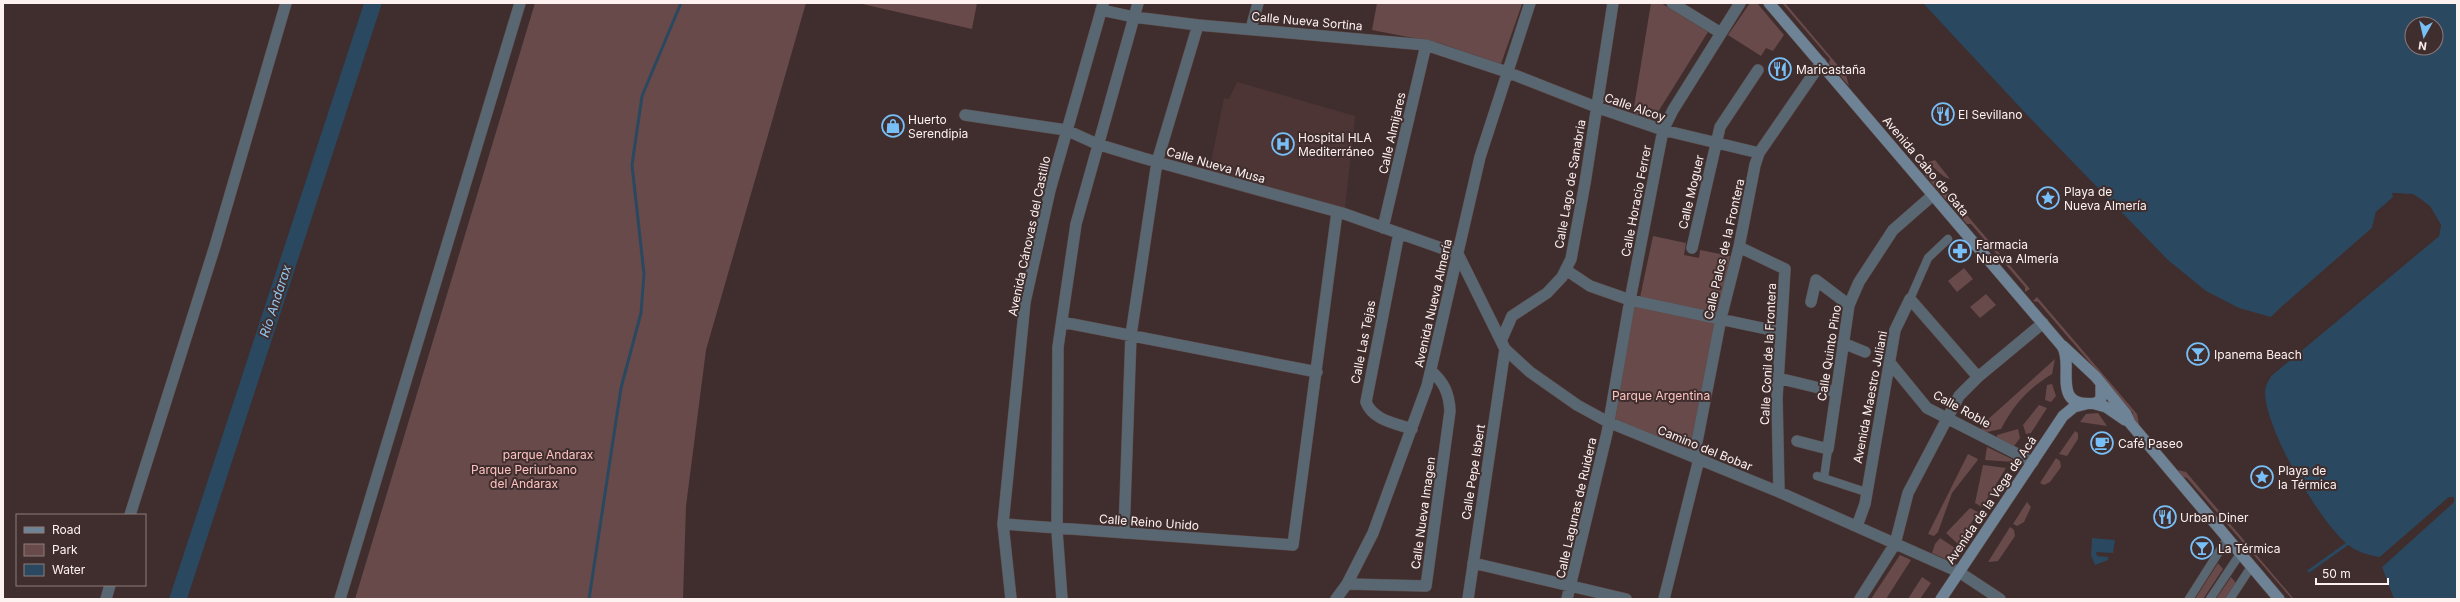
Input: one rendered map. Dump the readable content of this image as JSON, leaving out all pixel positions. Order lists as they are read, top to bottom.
{
  "streets": {
    "main road": ["Avenida Cabo de Gata", "Avenida de la Vega de Acá"],
    "street": [
      "Calle Nueva Sortina",
      "Calle Alcoy",
      "Calle Almijares",
      "Calle Nueva Musa",
      "Calle Lago de Sanabria",
      "Calle Moguer",
      "Calle Horacio Ferrer",
      "Avenida Cánovas del Castillo",
      "Calle Palos de la Frontera",
      "Avenida Nueva Almería",
      "Calle Las Tejas",
      "Calle Quinto Pino",
      "Calle Conil de la Frontera",
      "Avenida Maestro Juliani",
      "Calle Roble",
      "Camino del Bobar",
      "Calle Pepe Isbert",
      "Calle Lagunas de Ruidera",
      "Calle Nueva Imagen",
      "Calle Reino Unido"
    ]
  },
  "crossings": [
    ["Calle Nueva Sortina", "Calle Alcoy"],
    ["Calle Nueva Sortina", "Calle Almijares"],
    ["Calle Nueva Sortina", "Avenida Cánovas del Castillo"],
    ["Calle Nueva Sortina", "Avenida Nueva Almería"],
    ["Calle Alcoy", "Calle Lago de Sanabria"],
    ["Calle Alcoy", "Calle Moguer"],
    ["Calle Alcoy", "Calle Horacio Ferrer"],
    ["Calle Alcoy", "Calle Palos de la Frontera"],
    ["Calle Alcoy", "Avenida Nueva Almería"],
    ["Calle Almijares", "Calle Nueva Musa"],
    ["Calle Nueva Musa", "Avenida Cánovas del Castillo"],
    ["Calle Nueva Musa", "Avenida Nueva Almería"],
    ["Calle Nueva Musa", "Calle Las Tejas"],
    ["Calle Nueva Musa", "Camino del Bobar"],
    ["Avenida Cabo de Gata", "Calle Palos de la Frontera"],
    ["Avenida Cabo de Gata", "Calle Quinto Pino"],
    ["Avenida Cabo de Gata", "Avenida de la Vega de Acá"],
    ["Calle Lago de Sanabria", "Camino del Bobar"],
    ["Calle Lago de Sanabria", "Calle Pepe Isbert"],
    ["Calle Horacio Ferrer", "Camino del Bobar"],
    ["Calle Horacio Ferrer", "Calle Lagunas de Ruidera"],
    ["Avenida Cánovas del Castillo", "Calle Reino Unido"],
    ["Calle Palos de la Frontera", "Calle Conil de la Frontera"],
    ["Calle Palos de la Frontera", "Camino del Bobar"],
    ["Avenida Nueva Almería", "Calle Las Tejas"],
    ["Avenida Nueva Almería", "Camino del Bobar"],
    ["Avenida Nueva Almería", "Calle Nueva Imagen"],
    ["Calle Quinto Pino", "Avenida Maestro Juliani"],
    ["Calle Conil de la Frontera", "Camino del Bobar"],
    ["Avenida Maestro Juliani", "Calle Roble"],
    ["Avenida Maestro Juliani", "Camino del Bobar"],
    ["Calle Roble", "Avenida de la Vega de Acá"],
    ["Camino del Bobar", "Calle Pepe Isbert"],
    ["Camino del Bobar", "Avenida de la Vega de Acá"],
    ["Camino del Bobar", "Calle Lagunas de Ruidera"]
  ],
  "water": ["Río Andarax"],
  "parks": ["Parque Argentina", "parque Andarax", "Parque Periurbano del Andarax"],
  "places": {
    "restaurant": ["Maricastaña", "El Sevillano", "Urban Diner"],
    "shop": ["Huerto Serendipia"],
    "hospital": ["Hospital HLA Mediterráneo"],
    "place": ["Playa de Nueva Almería", "Playa de la Térmica"],
    "pharmacy": ["Farmacia Nueva Almería"],
    "bar": ["Ipanema Beach", "La Térmica"],
    "cafe": ["Café Paseo"]
  },
  "legend": ["Road", "Park", "Water"],
  "scale_bar": "50 m",
  "north": "bottom"
}
